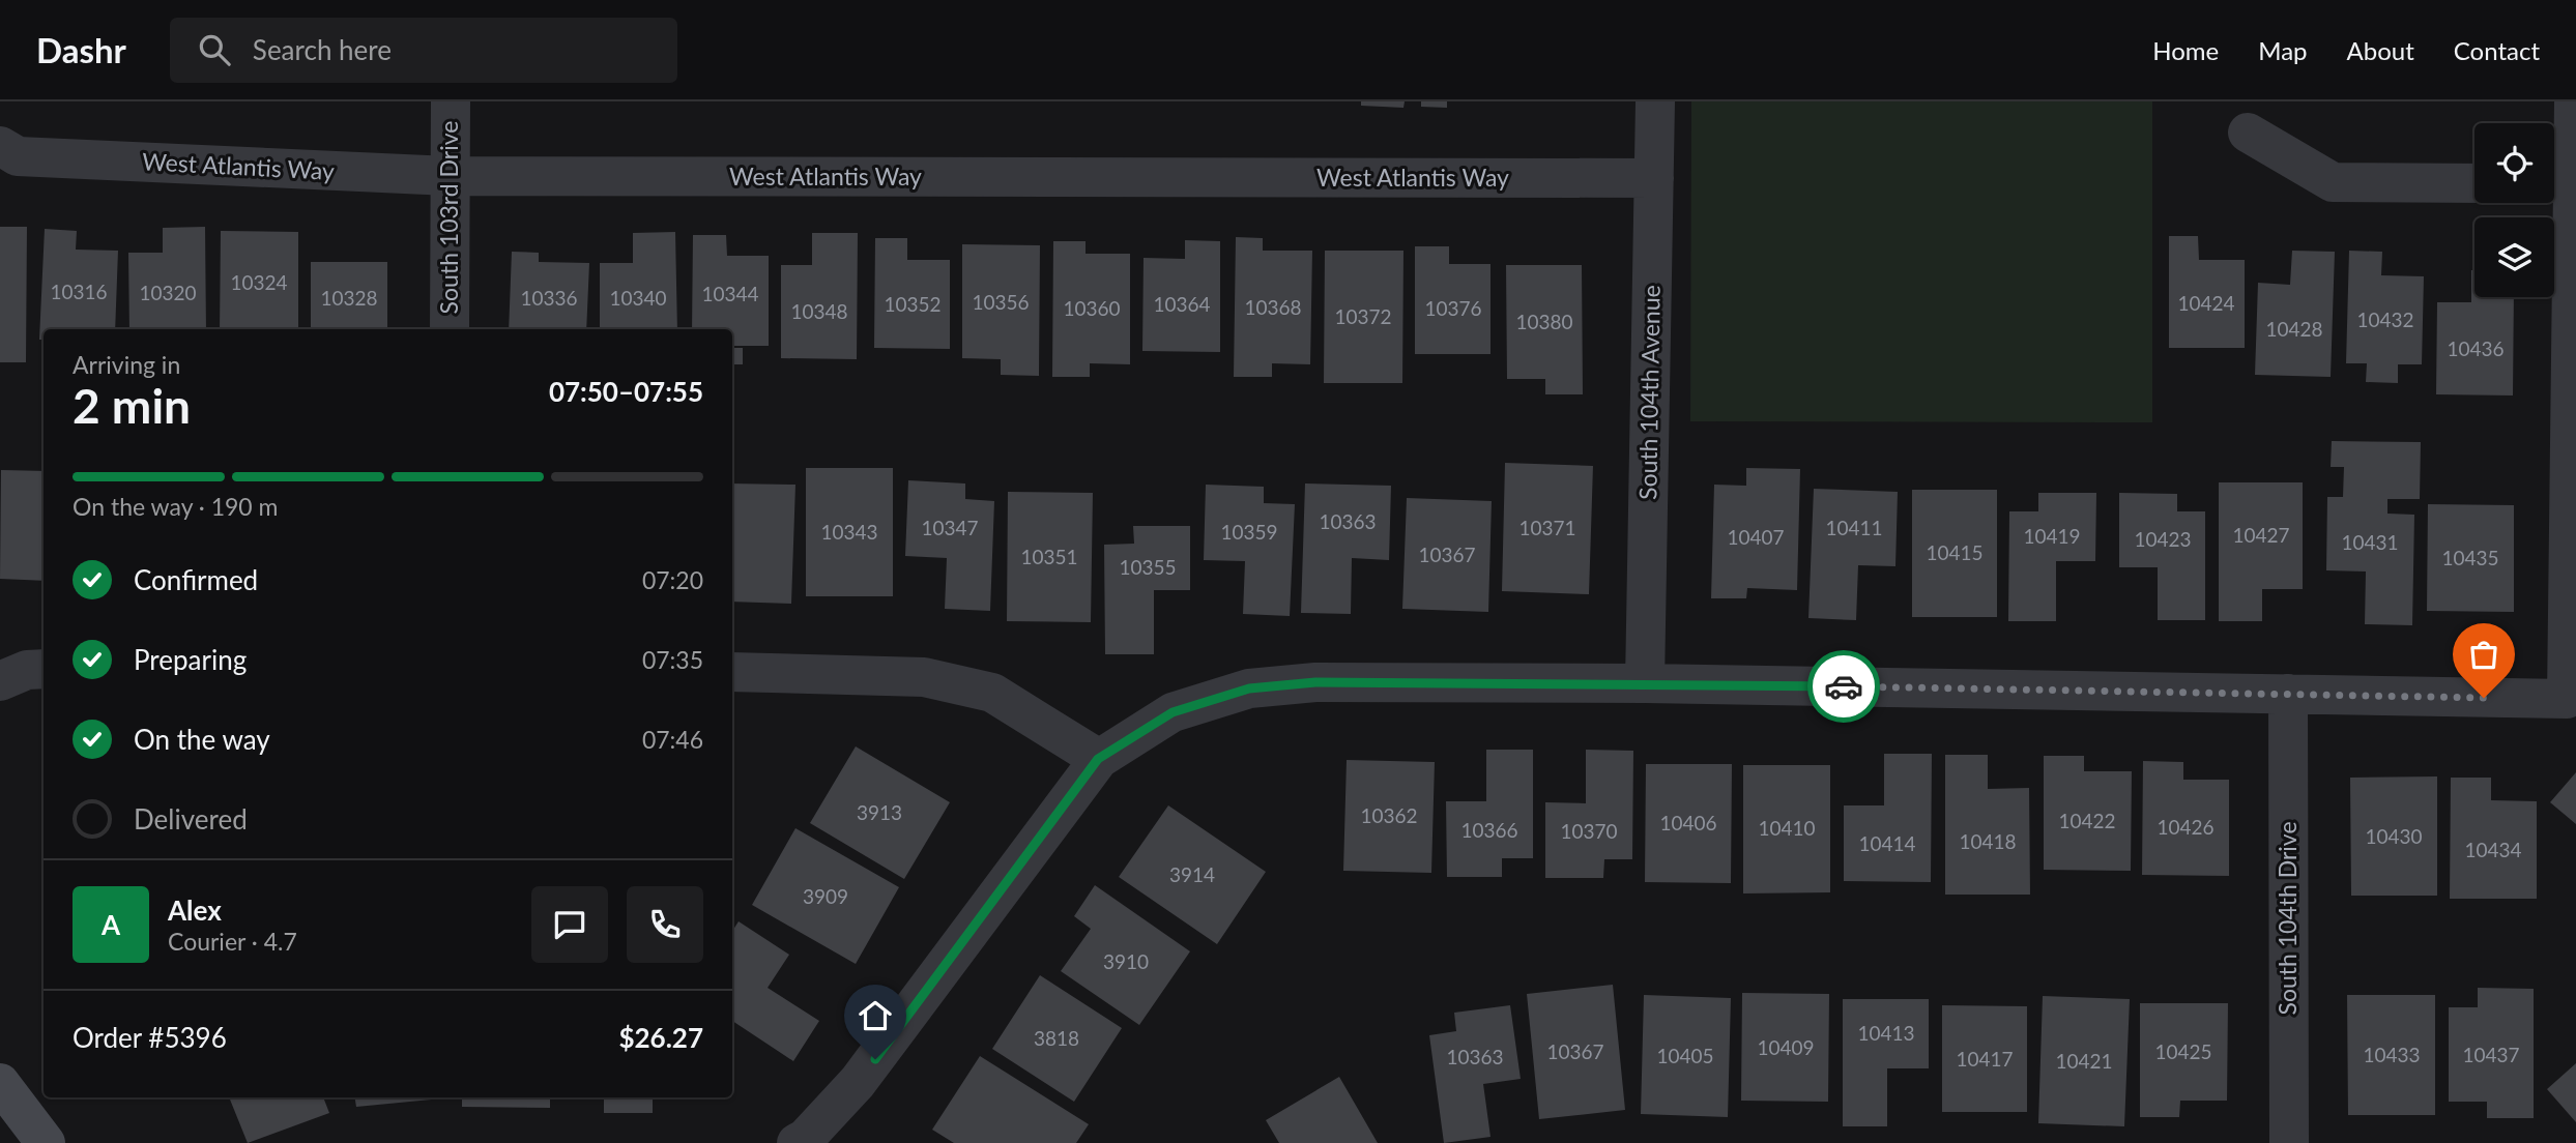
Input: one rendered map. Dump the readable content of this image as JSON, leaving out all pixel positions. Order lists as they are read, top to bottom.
{
  "streets": {
    "street": [
      "West Atlantis Way",
      "South 103rd Drive",
      "South 104th Avenue",
      "South 104th Drive"
    ]
  },
  "crossings": [
    ["West Atlantis Way", "South 103rd Drive"],
    ["West Atlantis Way", "South 104th Avenue"]
  ],
  "house_numbers": [
    "10324",
    "10316",
    "10320",
    "10344",
    "10328",
    "10336",
    "10340",
    "10356",
    "10424",
    "10352",
    "10364",
    "10368",
    "10360",
    "10376",
    "10348",
    "10372",
    "10432",
    "10380",
    "10428",
    "10436",
    "10363",
    "10347",
    "10371",
    "10411",
    "10343",
    "10359",
    "10427",
    "10419",
    "10407",
    "10423",
    "10431",
    "10415",
    "10367",
    "10351",
    "10435",
    "10355",
    "3913",
    "10362",
    "10422",
    "10406",
    "10426",
    "10410",
    "10366",
    "10370",
    "10430",
    "10418",
    "10414",
    "10434",
    "3914",
    "3909",
    "3910",
    "10413",
    "3818",
    "10409",
    "10367",
    "10425",
    "10433",
    "10437",
    "10405",
    "10363",
    "10417",
    "10421"
  ],
  "page": {
    "header": "Dashr",
    "search": "Search here",
    "nav": [
      "Home",
      "Map",
      "About",
      "Contact"
    ],
    "heading": ["2 min", "Arriving in", "07:50–07:55"],
    "panel": [
      "Alex",
      "Courier · 4.7",
      "Order #5396",
      "$26.27"
    ],
    "bar": "On the way · 190 m",
    "list": [
      ["Confirmed", "07:20"],
      ["Preparing", "07:35"],
      ["On the way", "07:46"],
      "Delivered"
    ],
    "round": "A"
  }
}
